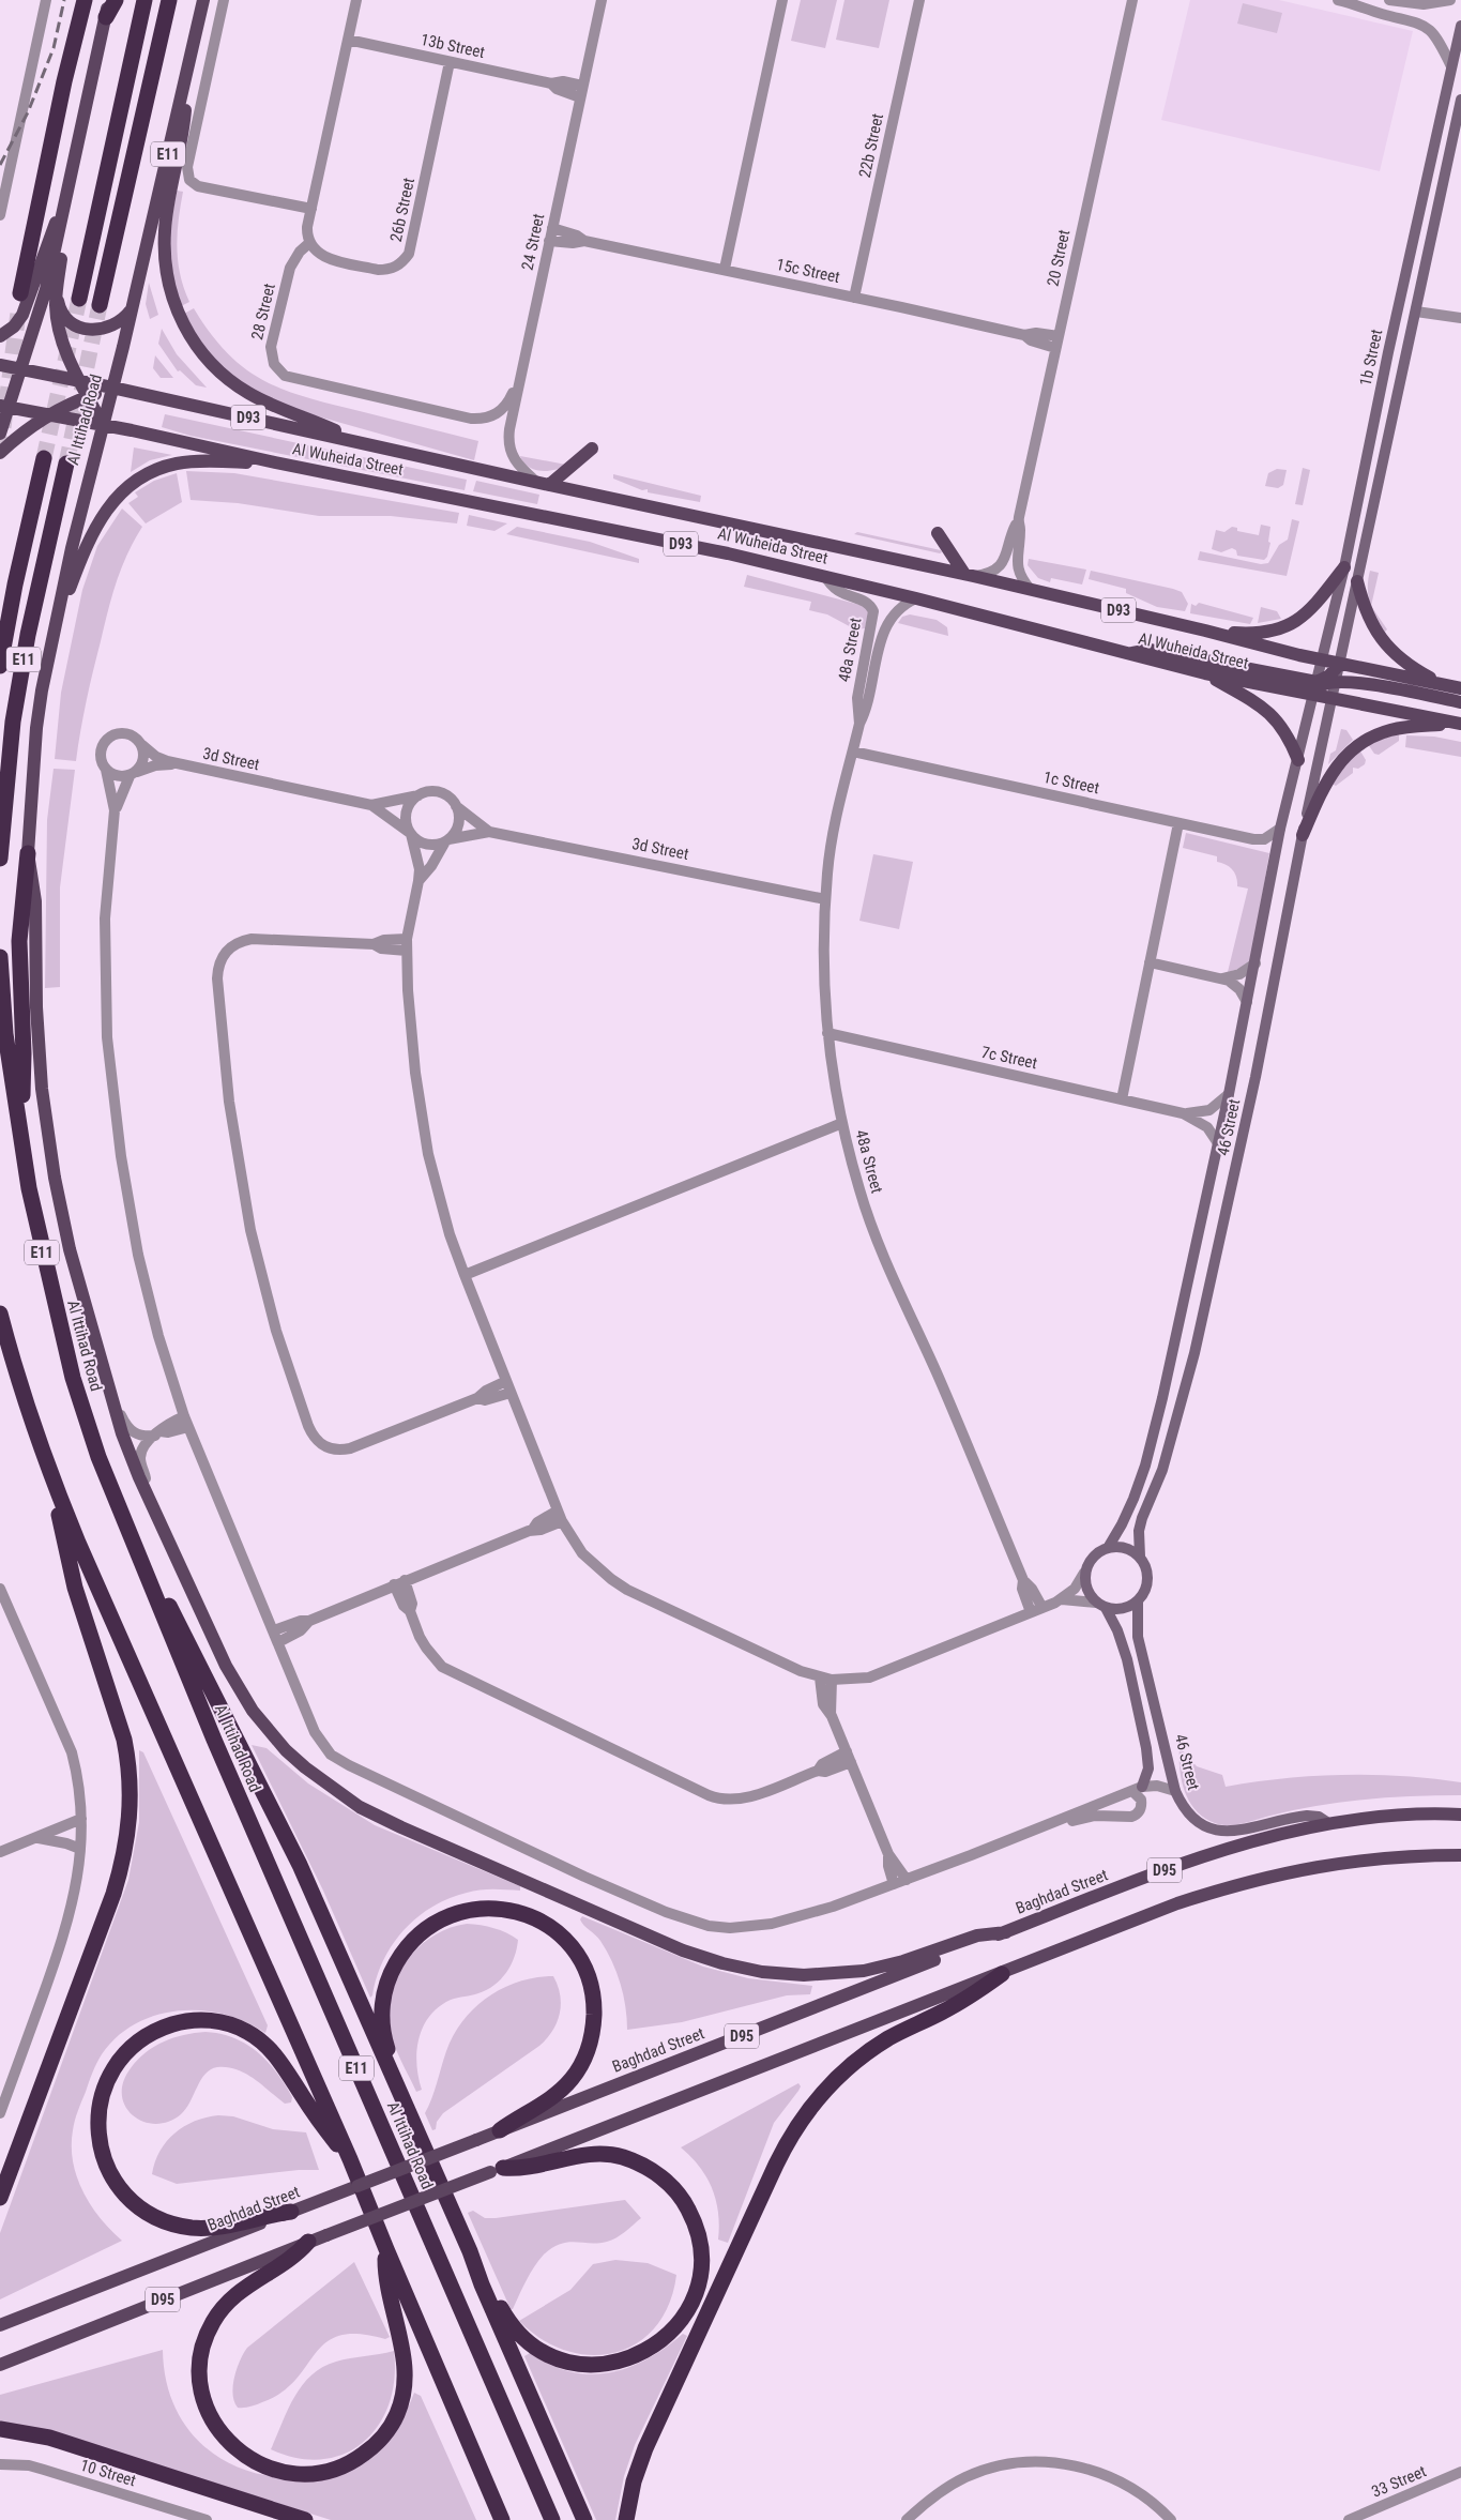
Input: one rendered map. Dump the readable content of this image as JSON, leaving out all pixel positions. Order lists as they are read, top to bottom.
{
  "streets": {
    "highway": ["E11", "Al Ittihad Road"],
    "main road": [
      "D93",
      "Al Wuheida Street",
      "D95",
      "Baghdad Street"
    ],
    "street": [
      "13b Street",
      "22b Street",
      "26b Street",
      "24 Street",
      "20 Street",
      "15c Street",
      "28 Street",
      "1b Street",
      "48a Street",
      "3d Street",
      "1c Street",
      "7c Street",
      "46 Street",
      "10 Street",
      "33 Street"
    ]
  },
  "crossings": [
    ["13b Street", "26b Street"],
    ["13b Street", "24 Street"],
    ["22b Street", "15c Street"],
    ["26b Street", "28 Street"],
    ["24 Street", "15c Street"],
    ["24 Street", "28 Street"],
    ["24 Street", "Al Wuheida Street"],
    ["20 Street", "15c Street"],
    ["20 Street", "Al Wuheida Street"],
    ["1b Street", "Al Wuheida Street"],
    ["1b Street", "46 Street"],
    ["D93", "Al Wuheida Street"],
    ["Al Ittihad Road", "Al Wuheida Street"],
    ["Al Ittihad Road", "Baghdad Street"],
    ["Al Wuheida Street", "48a Street"],
    ["Al Wuheida Street", "46 Street"],
    ["48a Street", "3d Street"],
    ["48a Street", "1c Street"],
    ["48a Street", "7c Street"],
    ["1c Street", "46 Street"],
    ["7c Street", "46 Street"],
    ["46 Street", "Baghdad Street"]
  ]
}
